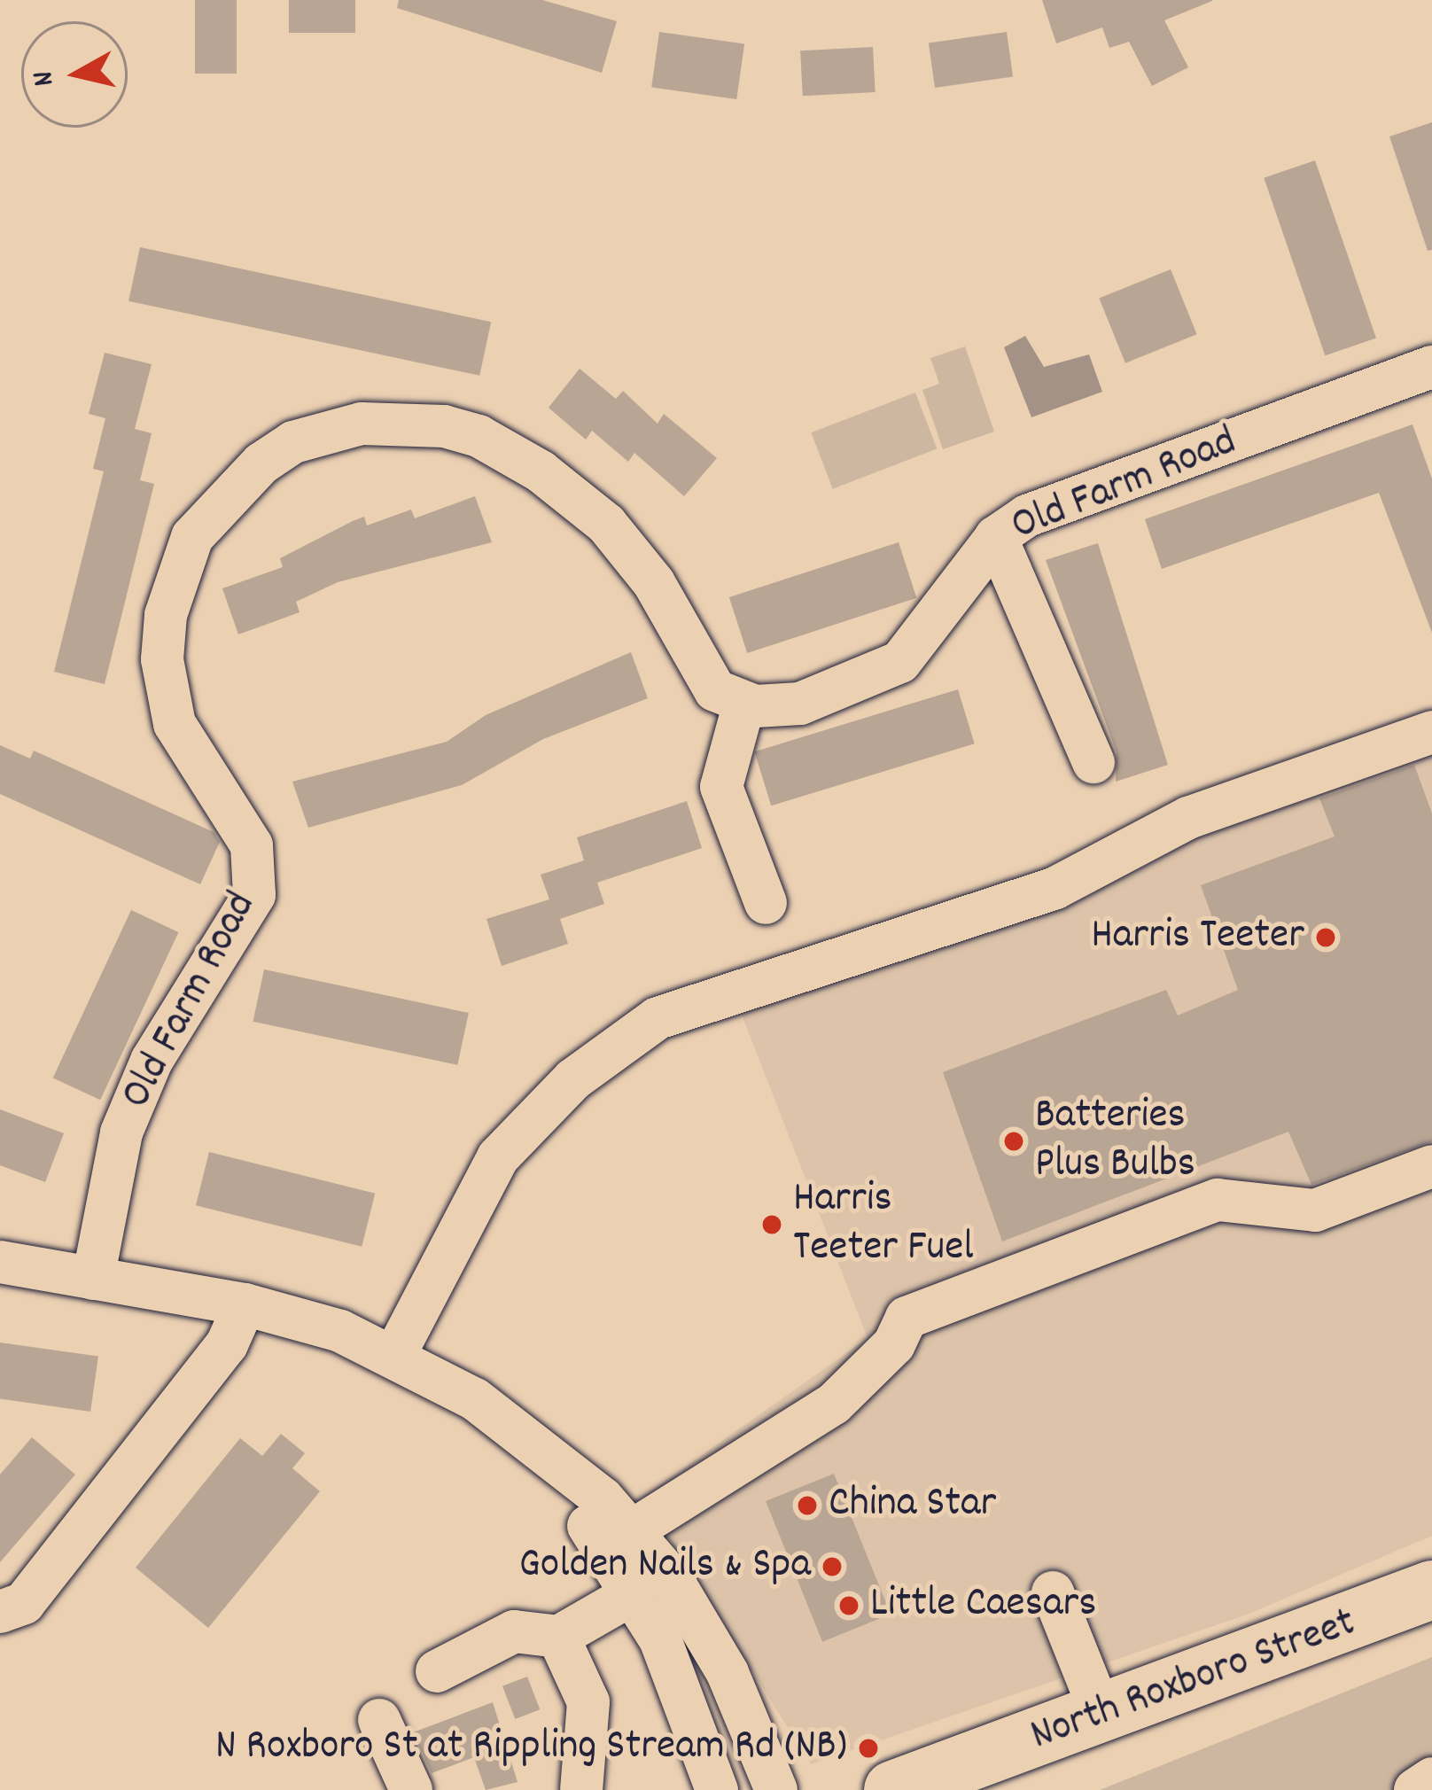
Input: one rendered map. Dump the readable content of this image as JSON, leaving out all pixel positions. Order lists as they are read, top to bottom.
{
  "streets": {
    "highway": ["North Roxboro Street"],
    "street": ["Old Farm Road"]
  },
  "places": [
    "Harris Teeter",
    "Batteries Plus Bulbs",
    "Harris Teeter Fuel",
    "China Star",
    "Golden Nails & Spa",
    "Little Caesars",
    "N Roxboro St at Rippling Stream Rd (NB)"
  ],
  "north": "left"
}
